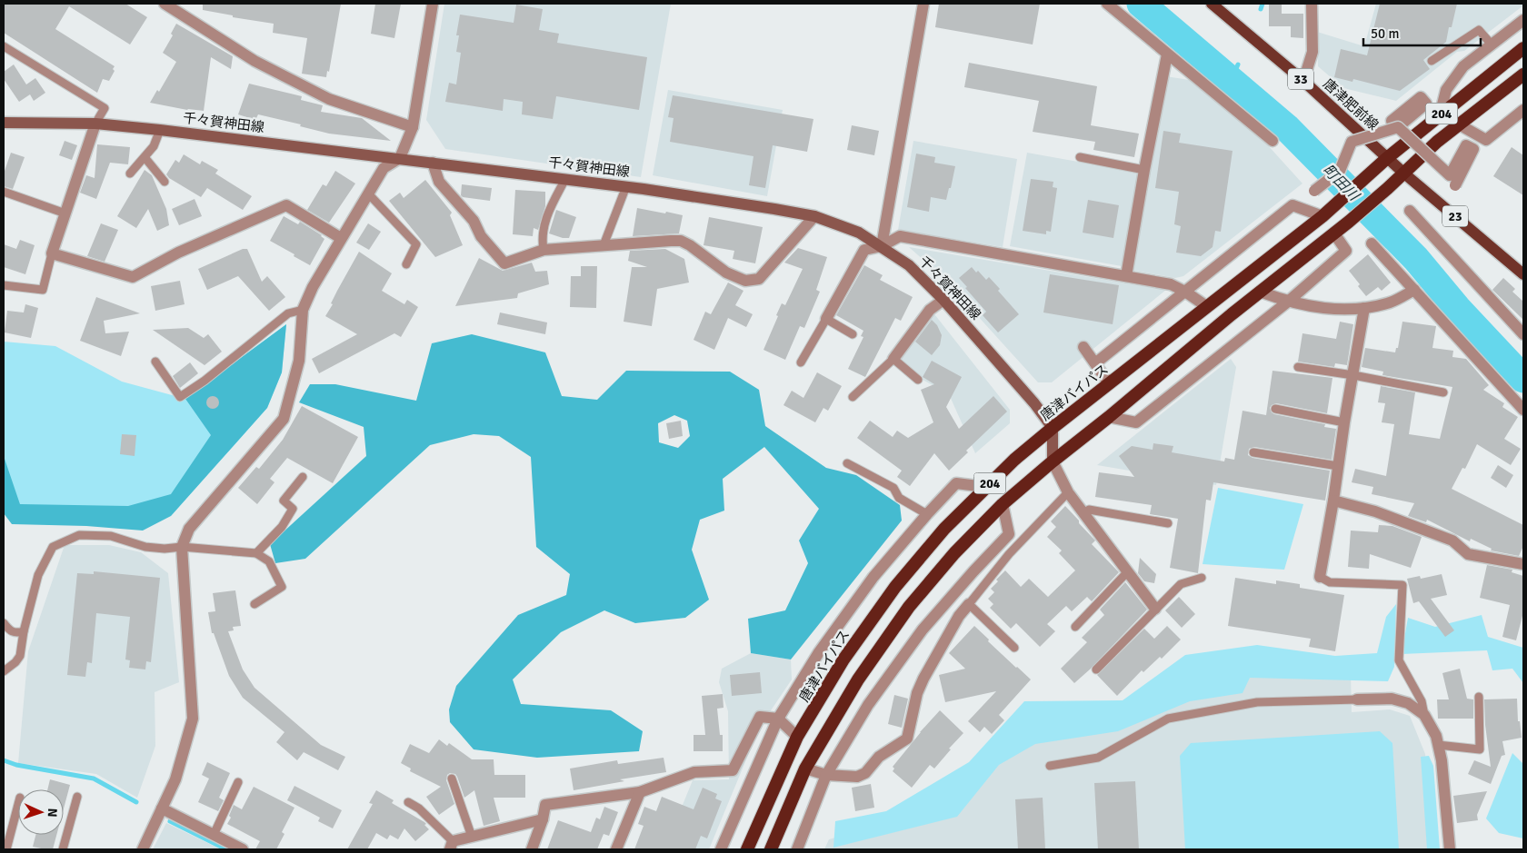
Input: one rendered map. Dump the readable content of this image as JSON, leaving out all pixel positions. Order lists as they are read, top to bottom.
{
  "streets": {
    "highway": ["204", "唐津バイパス"],
    "main road": [
      "33",
      "唐津肥前線",
      "千々賀神田線",
      "23"
    ]
  },
  "crossings": [
    ["唐津肥前線", "23"],
    ["唐津肥前線", "唐津バイパス"],
    ["204", "23"],
    ["千々賀神田線", "唐津バイパス"],
    ["23", "唐津バイパス"]
  ],
  "water": ["町田川"],
  "scale_bar": "50 m",
  "north": "right"
}
